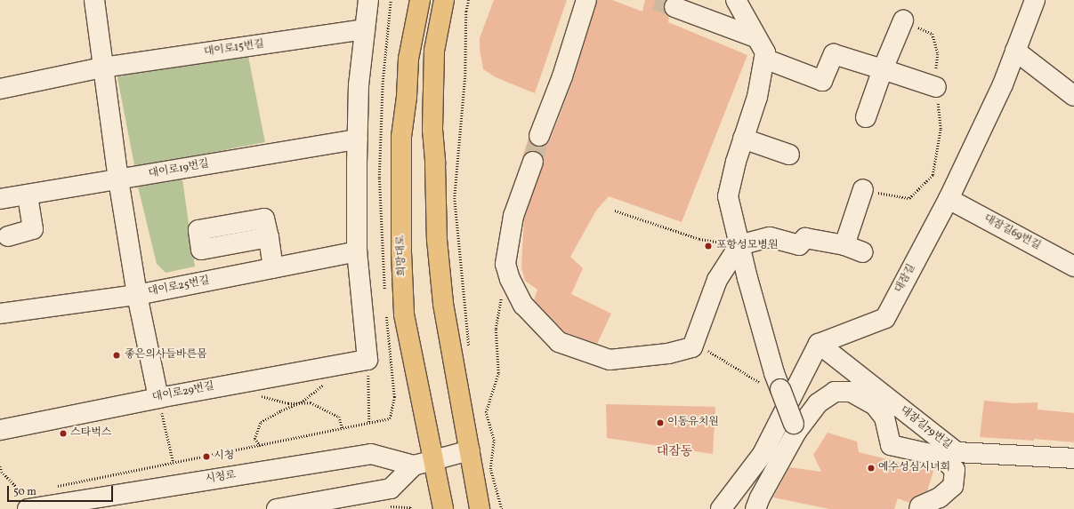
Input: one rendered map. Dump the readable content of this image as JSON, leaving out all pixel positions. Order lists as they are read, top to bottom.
{
  "streets": {
    "main road": ["희망대로"],
    "street": [
      "대이로15번길",
      "대이로19번길",
      "대잠길69번길",
      "대잠길",
      "대이로25번길",
      "대이로29번길",
      "대잠길79번길",
      "시청로"
    ]
  },
  "crossings": [
    ["대잠길69번길", "대잠길"],
    ["대잠길", "대잠길79번길"]
  ],
  "districts": ["대잠동"],
  "places": [
    "포항성모병원",
    "좋은의사들바른몸",
    "이동유치원",
    "스타벅스",
    "시청",
    "예수성심시녀회"
  ],
  "scale_bar": "50 m"
}
